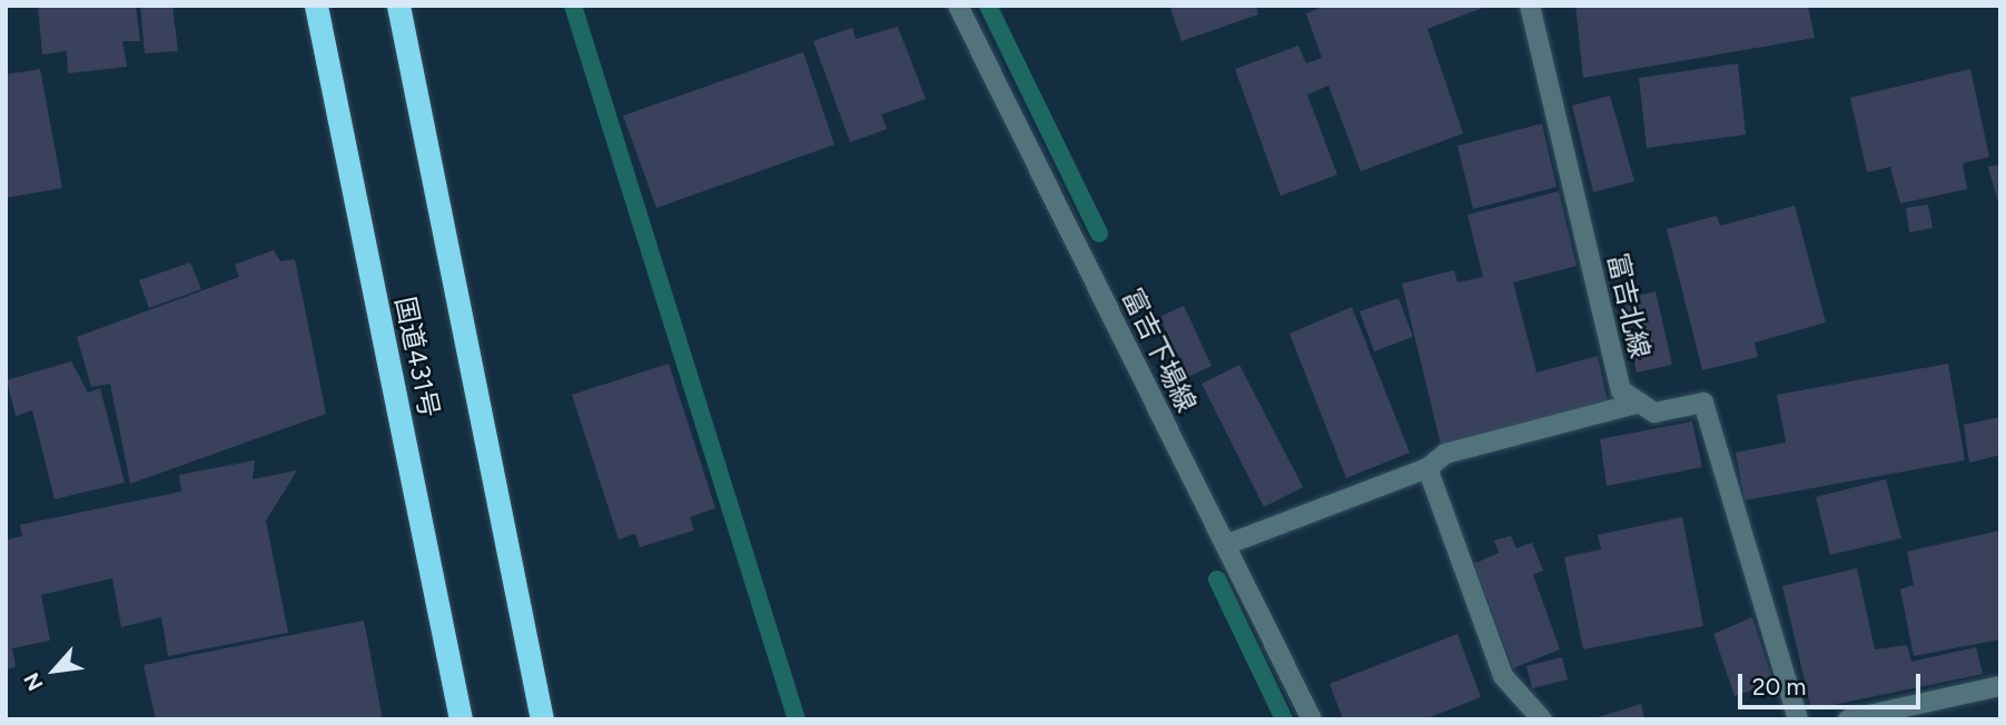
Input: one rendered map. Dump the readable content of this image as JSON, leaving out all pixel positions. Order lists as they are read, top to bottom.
{
  "streets": {
    "highway": ["国道431号"],
    "street": ["富吉北線", "富吉下場線"]
  },
  "scale_bar": "20 m",
  "north": "bottom left"
}
